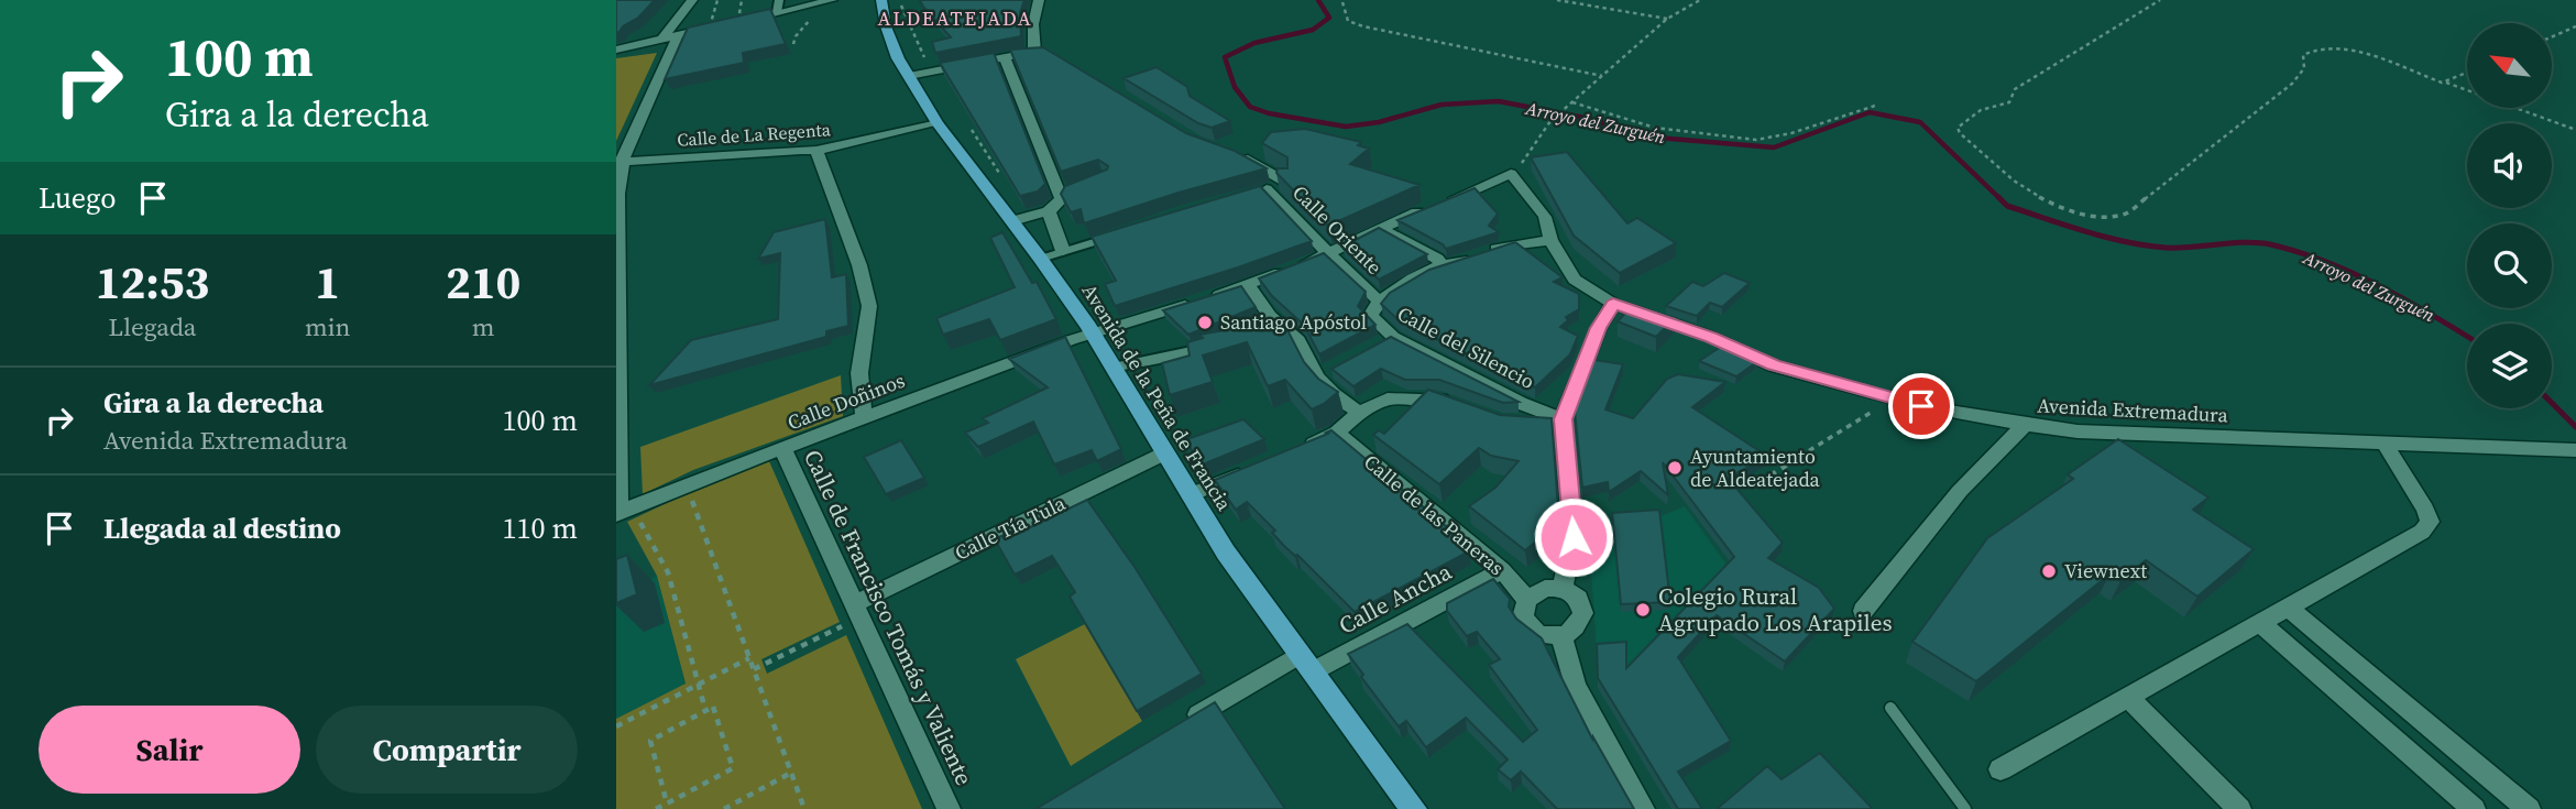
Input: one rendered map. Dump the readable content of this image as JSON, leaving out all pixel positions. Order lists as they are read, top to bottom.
{
  "streets": {
    "main road": ["Avenida de la Peña de Francia"],
    "street": [
      "Calle de La Regenta",
      "Calle Oriente",
      "Calle del Silencio",
      "Calle Doñinos",
      "Avenida Extremadura",
      "Calle de las Paneras",
      "Calle Tía Tula",
      "Calle Ancha",
      "Calle de Francisco Tomás y Valiente"
    ]
  },
  "crossings": [
    ["Calle de La Regenta", "Avenida de la Peña de Francia"],
    ["Calle Oriente", "Calle del Silencio"],
    ["Calle Oriente", "Calle Doñinos"],
    ["Avenida de la Peña de Francia", "Calle Doñinos"],
    ["Avenida de la Peña de Francia", "Calle Tía Tula"],
    ["Avenida de la Peña de Francia", "Calle Ancha"],
    ["Calle Doñinos", "Avenida Extremadura"],
    ["Calle Doñinos", "Calle de Francisco Tomás y Valiente"],
    ["Calle de las Paneras", "Calle Ancha"],
    ["Calle Tía Tula", "Calle de Francisco Tomás y Valiente"]
  ],
  "districts": ["ALDEATEJADA"],
  "water": ["Arroyo del Zurguén"],
  "places": [
    "Santiago Apóstol",
    "Ayuntamiento de Aldeatejada",
    "Viewnext",
    "Colegio Rural Agrupado Los Arapiles"
  ],
  "north": "top left",
  "page": {
    "turn": ["100 m", "Gira a la derecha"],
    "then": "Luego",
    "eta": [
      "12:53",
      "Llegada",
      "1",
      "min",
      "210",
      "m"
    ],
    "list": [
      {
        "name": "Gira a la derecha",
        "note": "Avenida Extremadura",
        "value": "100 m"
      },
      {
        "name": "Llegada al destino",
        "value": "110 m"
      }
    ],
    "buttons": ["Salir", "Compartir"]
  }
}
